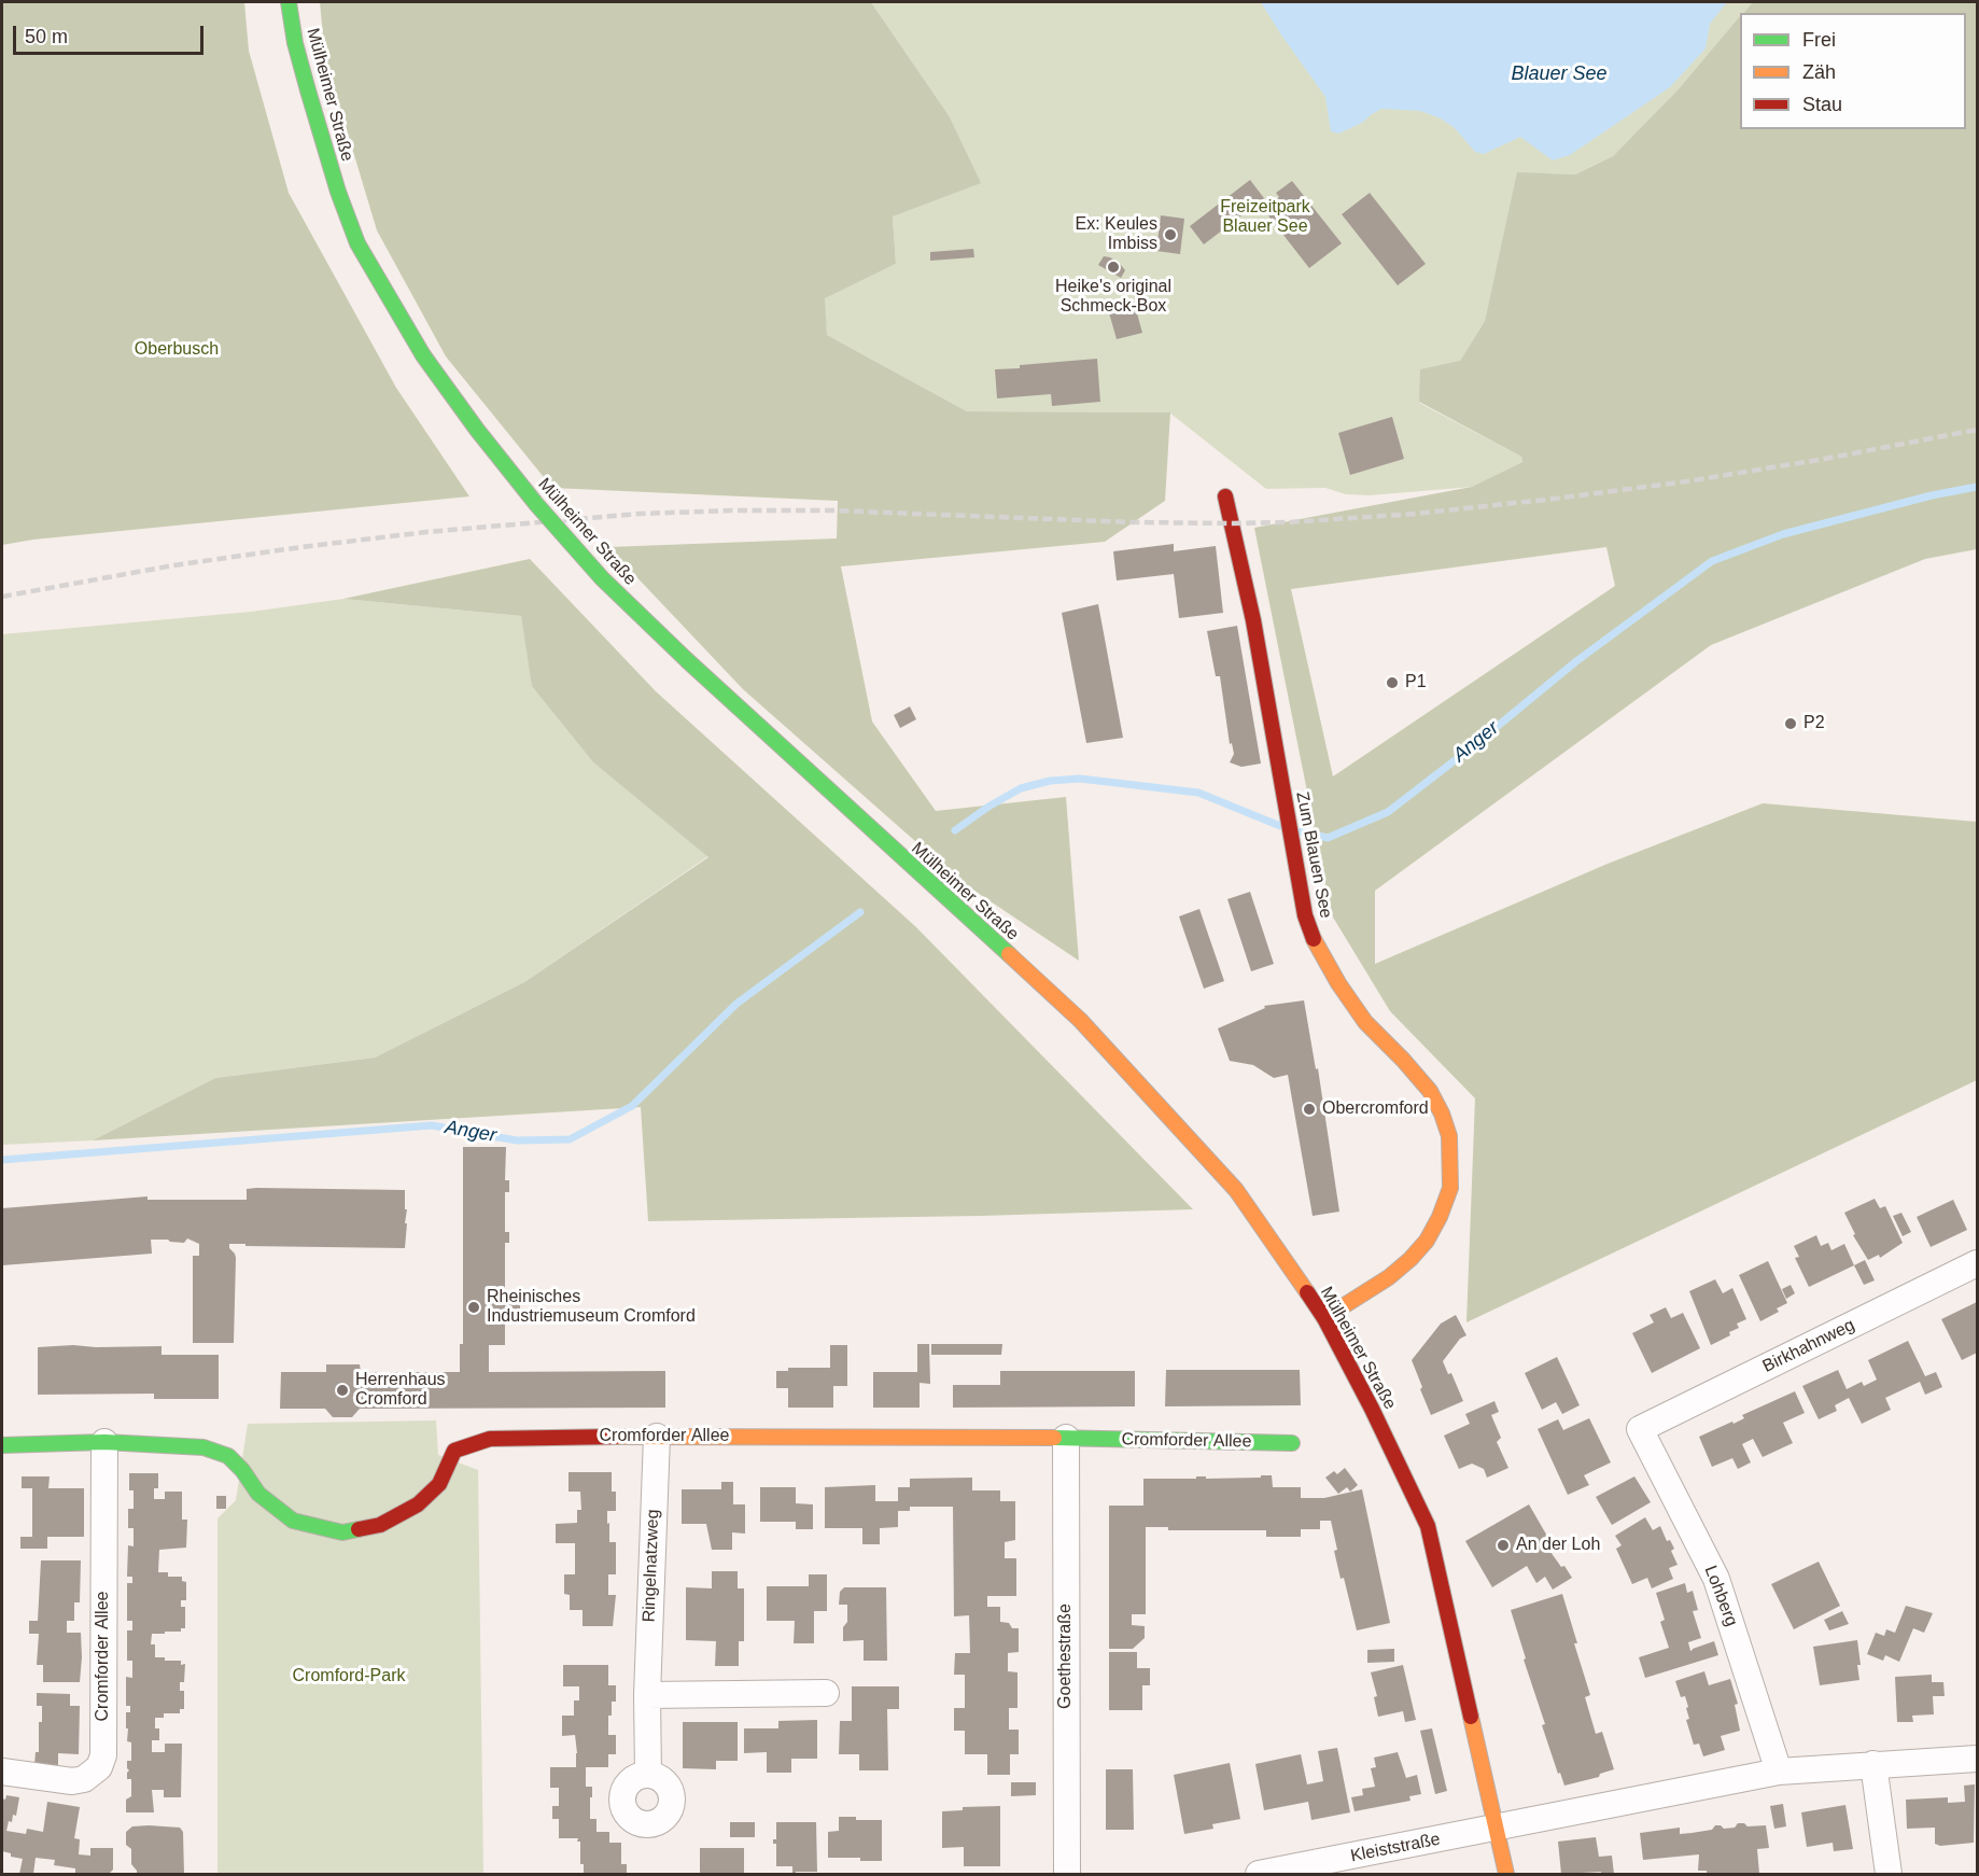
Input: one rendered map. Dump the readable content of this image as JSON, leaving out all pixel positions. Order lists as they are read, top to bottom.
{
  "streets": {
    "street": [
      "Mülheimer Straße",
      "Zum Blauen See",
      "Birkhahnweg",
      "Cromforder Allee",
      "Ringelnatzweg",
      "Lohberg",
      "Goethestraße",
      "Kleiststraße"
    ]
  },
  "crossings": [
    ["Mülheimer Straße", "Zum Blauen See"],
    ["Mülheimer Straße", "Kleiststraße"],
    ["Birkhahnweg", "Lohberg"],
    ["Cromforder Allee", "Ringelnatzweg"],
    ["Cromforder Allee", "Goethestraße"]
  ],
  "water": ["Blauer See", "Anger"],
  "parks": ["Freizeitpark Blauer See", "Oberbusch", "Cromford-Park"],
  "places": [
    "Ex: Keules Imbiss",
    "Heike's original Schmeck-Box",
    "P1",
    "P2",
    "Obercromford",
    "Rheinisches Industriemuseum Cromford",
    "Herrenhaus Cromford",
    "An der Loh"
  ],
  "legend": ["Frei", "Zäh", "Stau"],
  "scale_bar": "50 m"
}
